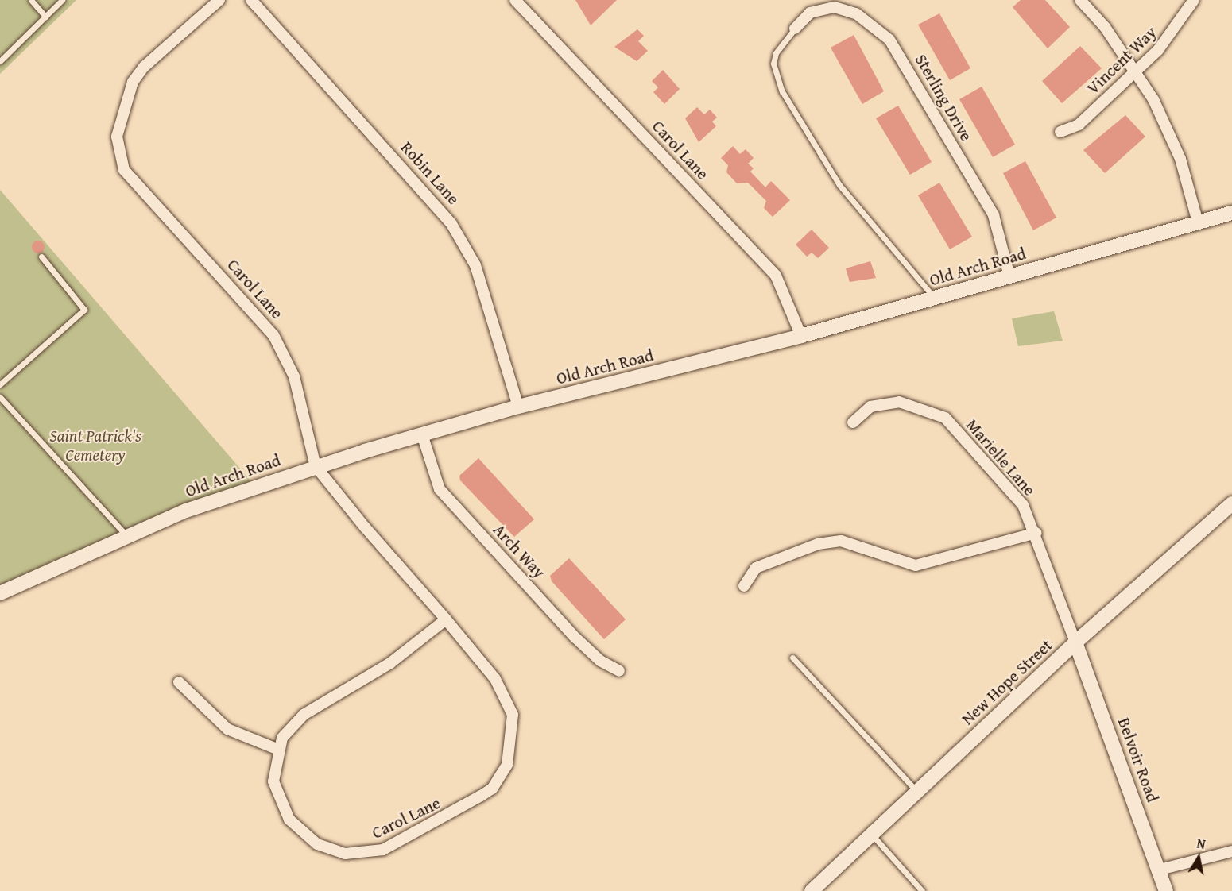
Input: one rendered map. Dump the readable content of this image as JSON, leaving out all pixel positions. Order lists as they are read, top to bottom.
{
  "streets": {
    "street": [
      "Vincent Way",
      "Sterling Drive",
      "Carol Lane",
      "Robin Lane",
      "Old Arch Road",
      "Marielle Lane",
      "Arch Way",
      "New Hope Street",
      "Belvoir Road"
    ]
  },
  "crossings": [
    ["Sterling Drive", "Old Arch Road"],
    ["Carol Lane", "Old Arch Road"],
    ["Robin Lane", "Old Arch Road"],
    ["Old Arch Road", "Arch Way"],
    ["Marielle Lane", "New Hope Street"],
    ["Marielle Lane", "Belvoir Road"],
    ["New Hope Street", "Belvoir Road"]
  ],
  "parks": ["Saint Patrick's Cemetery"],
  "north": "top"
}
